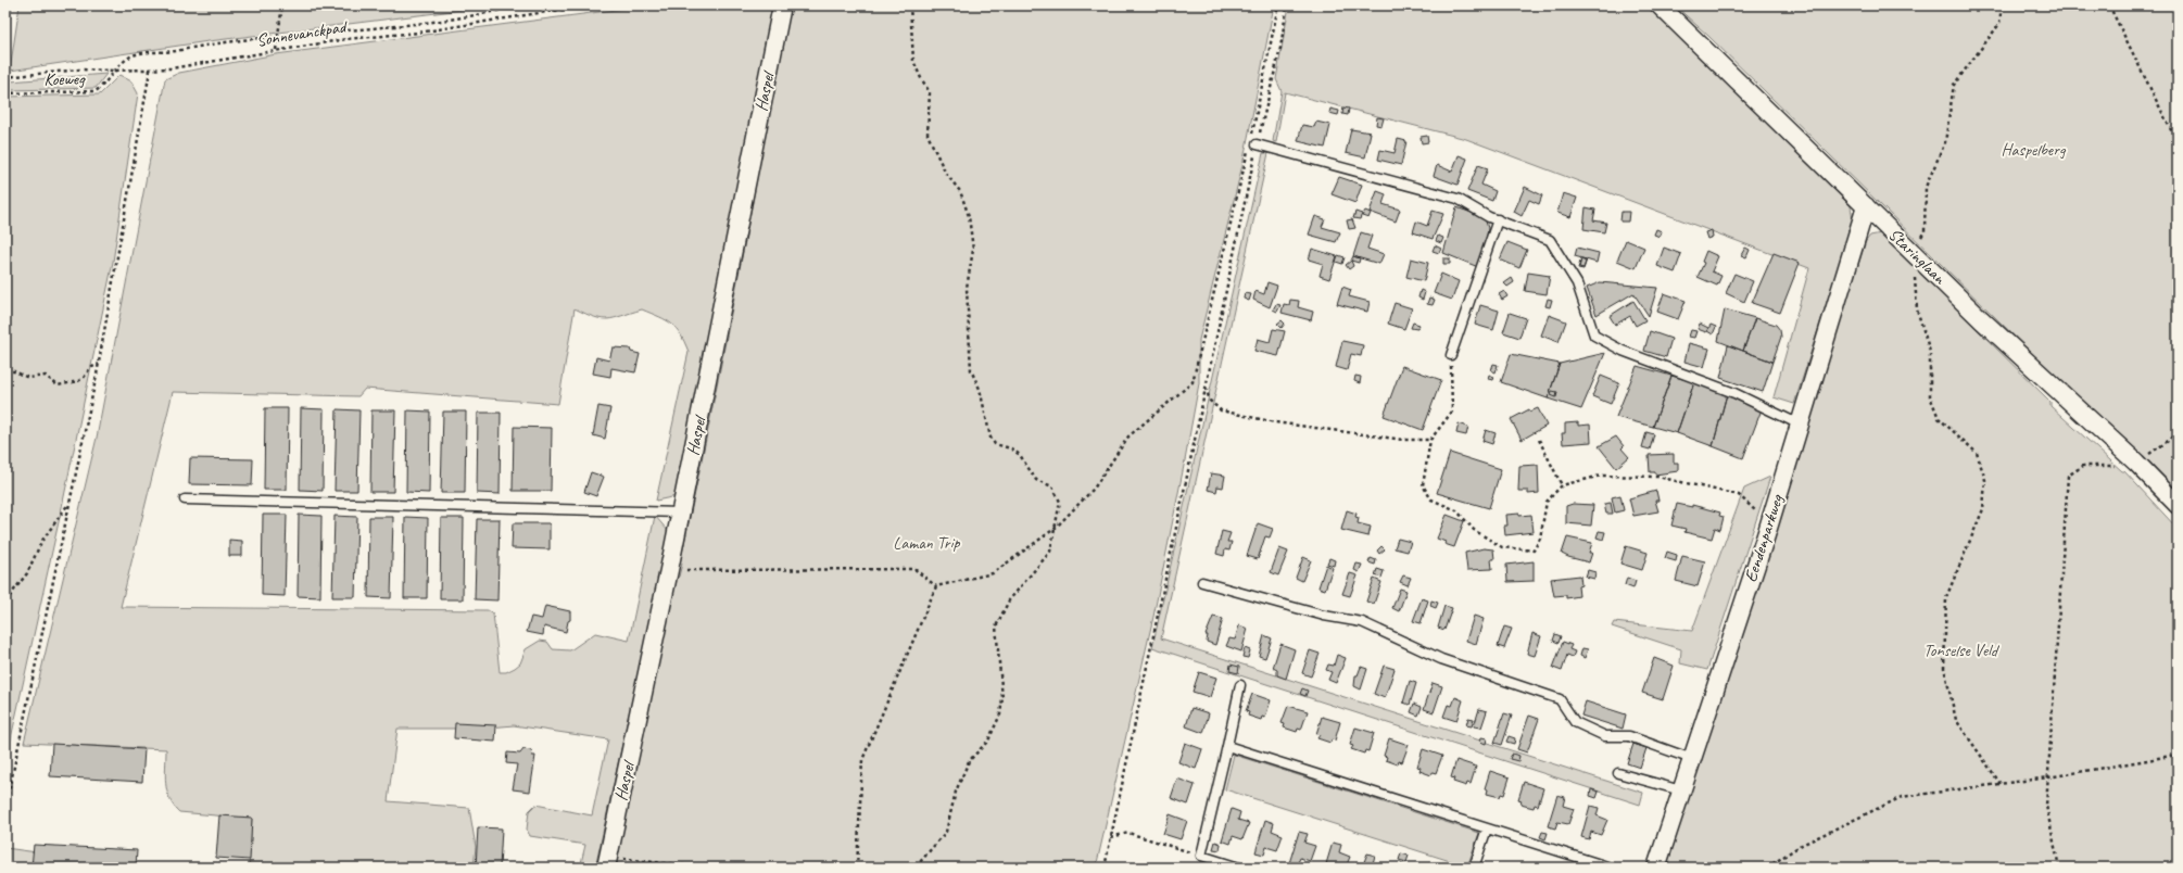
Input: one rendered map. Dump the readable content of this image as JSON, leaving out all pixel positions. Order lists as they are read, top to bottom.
{
  "streets": {
    "street": ["Haspel", "Staringlaan", "Eendenparkweg"],
    "path": ["Sonnevanckpad", "Koeweg"]
  },
  "crossings": [
    ["Sonnevanckpad", "Koeweg"],
    ["Staringlaan", "Eendenparkweg"]
  ],
  "parks": ["Haspelberg", "Laman Trip", "Tonselse Veld"]
}
